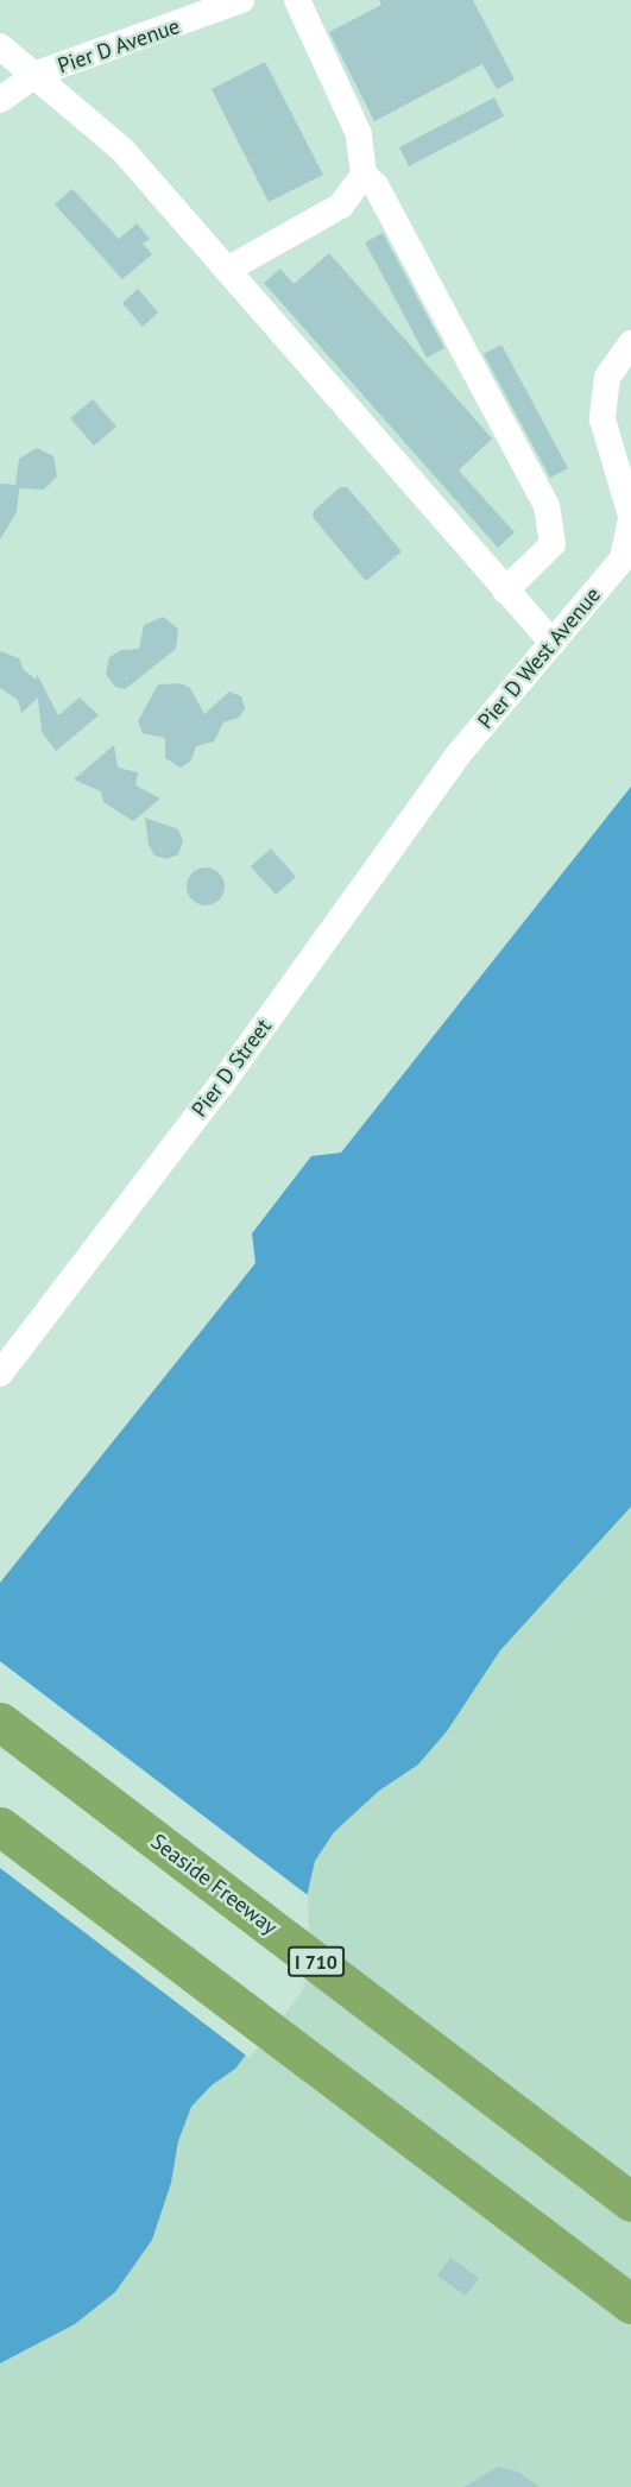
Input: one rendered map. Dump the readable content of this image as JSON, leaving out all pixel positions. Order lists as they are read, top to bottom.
{
  "streets": {
    "highway": ["Seaside Freeway", "I 710"],
    "street": ["Pier D Avenue", "Pier D West Avenue", "Pier D Street"]
  },
  "crossings": [
    ["Pier D West Avenue", "Pier D Street"]
  ]
}
